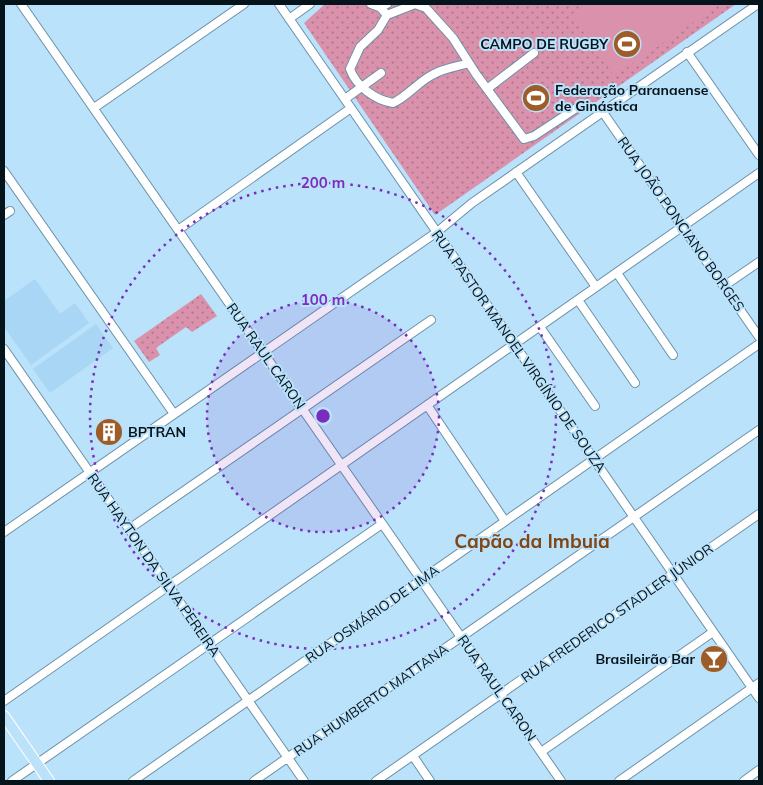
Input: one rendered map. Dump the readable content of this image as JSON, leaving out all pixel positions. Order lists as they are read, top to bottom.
{
  "streets": {
    "street": [
      "RUA JOÃO PONCIANO BORGES",
      "RUA PASTOR MANOEL VIRGÍNIO DE SOUZA",
      "RUA RAUL CARON",
      "RUA HAYTON DA SILVA PEREIRA",
      "RUA FREDERICO STADLER JÚNIOR",
      "RUA OSMÁRIO DE LIMA",
      "RUA HUMBERTO MATTANA"
    ]
  },
  "crossings": [
    ["RUA PASTOR MANOEL VIRGÍNIO DE SOUZA", "RUA FREDERICO STADLER JÚNIOR"],
    ["RUA PASTOR MANOEL VIRGÍNIO DE SOUZA", "RUA OSMÁRIO DE LIMA"],
    ["RUA PASTOR MANOEL VIRGÍNIO DE SOUZA", "RUA HUMBERTO MATTANA"],
    ["RUA RAUL CARON", "RUA FREDERICO STADLER JÚNIOR"],
    ["RUA RAUL CARON", "RUA OSMÁRIO DE LIMA"],
    ["RUA RAUL CARON", "RUA HUMBERTO MATTANA"],
    ["RUA HAYTON DA SILVA PEREIRA", "RUA OSMÁRIO DE LIMA"],
    ["RUA HAYTON DA SILVA PEREIRA", "RUA HUMBERTO MATTANA"]
  ],
  "districts": ["Capão da Imbuia"],
  "places": {
    "sports": ["CAMPO DE RUGBY", "Federação Paranaense de Ginástica"],
    "building": ["BPTRAN"],
    "bar": ["Brasileirão Bar"]
  },
  "rings": ["200 m", "100 m"]
}
